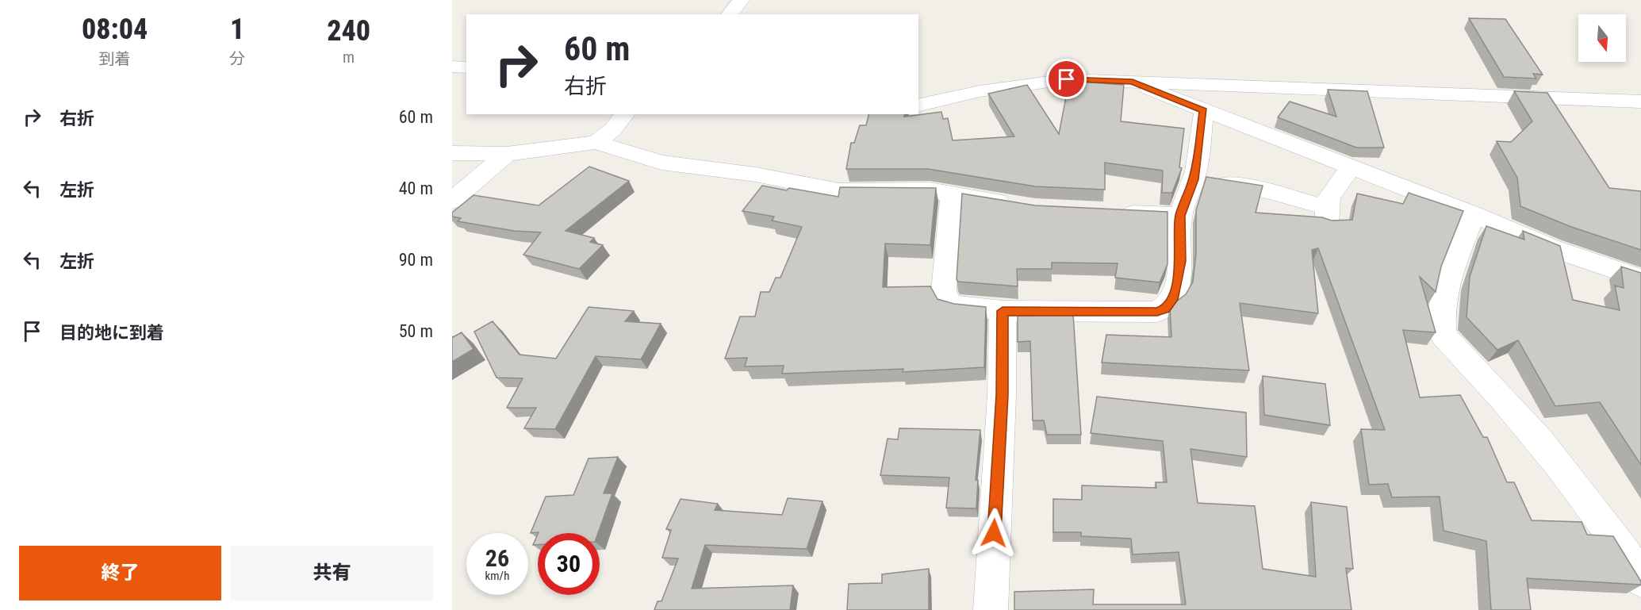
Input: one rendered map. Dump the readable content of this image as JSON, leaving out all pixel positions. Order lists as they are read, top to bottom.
{
  "north": "bottom",
  "page": {
    "eta": [
      "08:04",
      "到着",
      "1",
      "分",
      "240",
      "m"
    ],
    "turn": ["60 m", "右折"],
    "list": [
      {
        "name": "右折",
        "value": "60 m"
      },
      {
        "name": "左折",
        "value": "40 m"
      },
      {
        "name": "左折",
        "value": "90 m"
      },
      {
        "name": "目的地に到着",
        "value": "50 m"
      }
    ],
    "speed": "26 km/h",
    "limit": "30",
    "buttons": ["終了", "共有"]
  }
}
